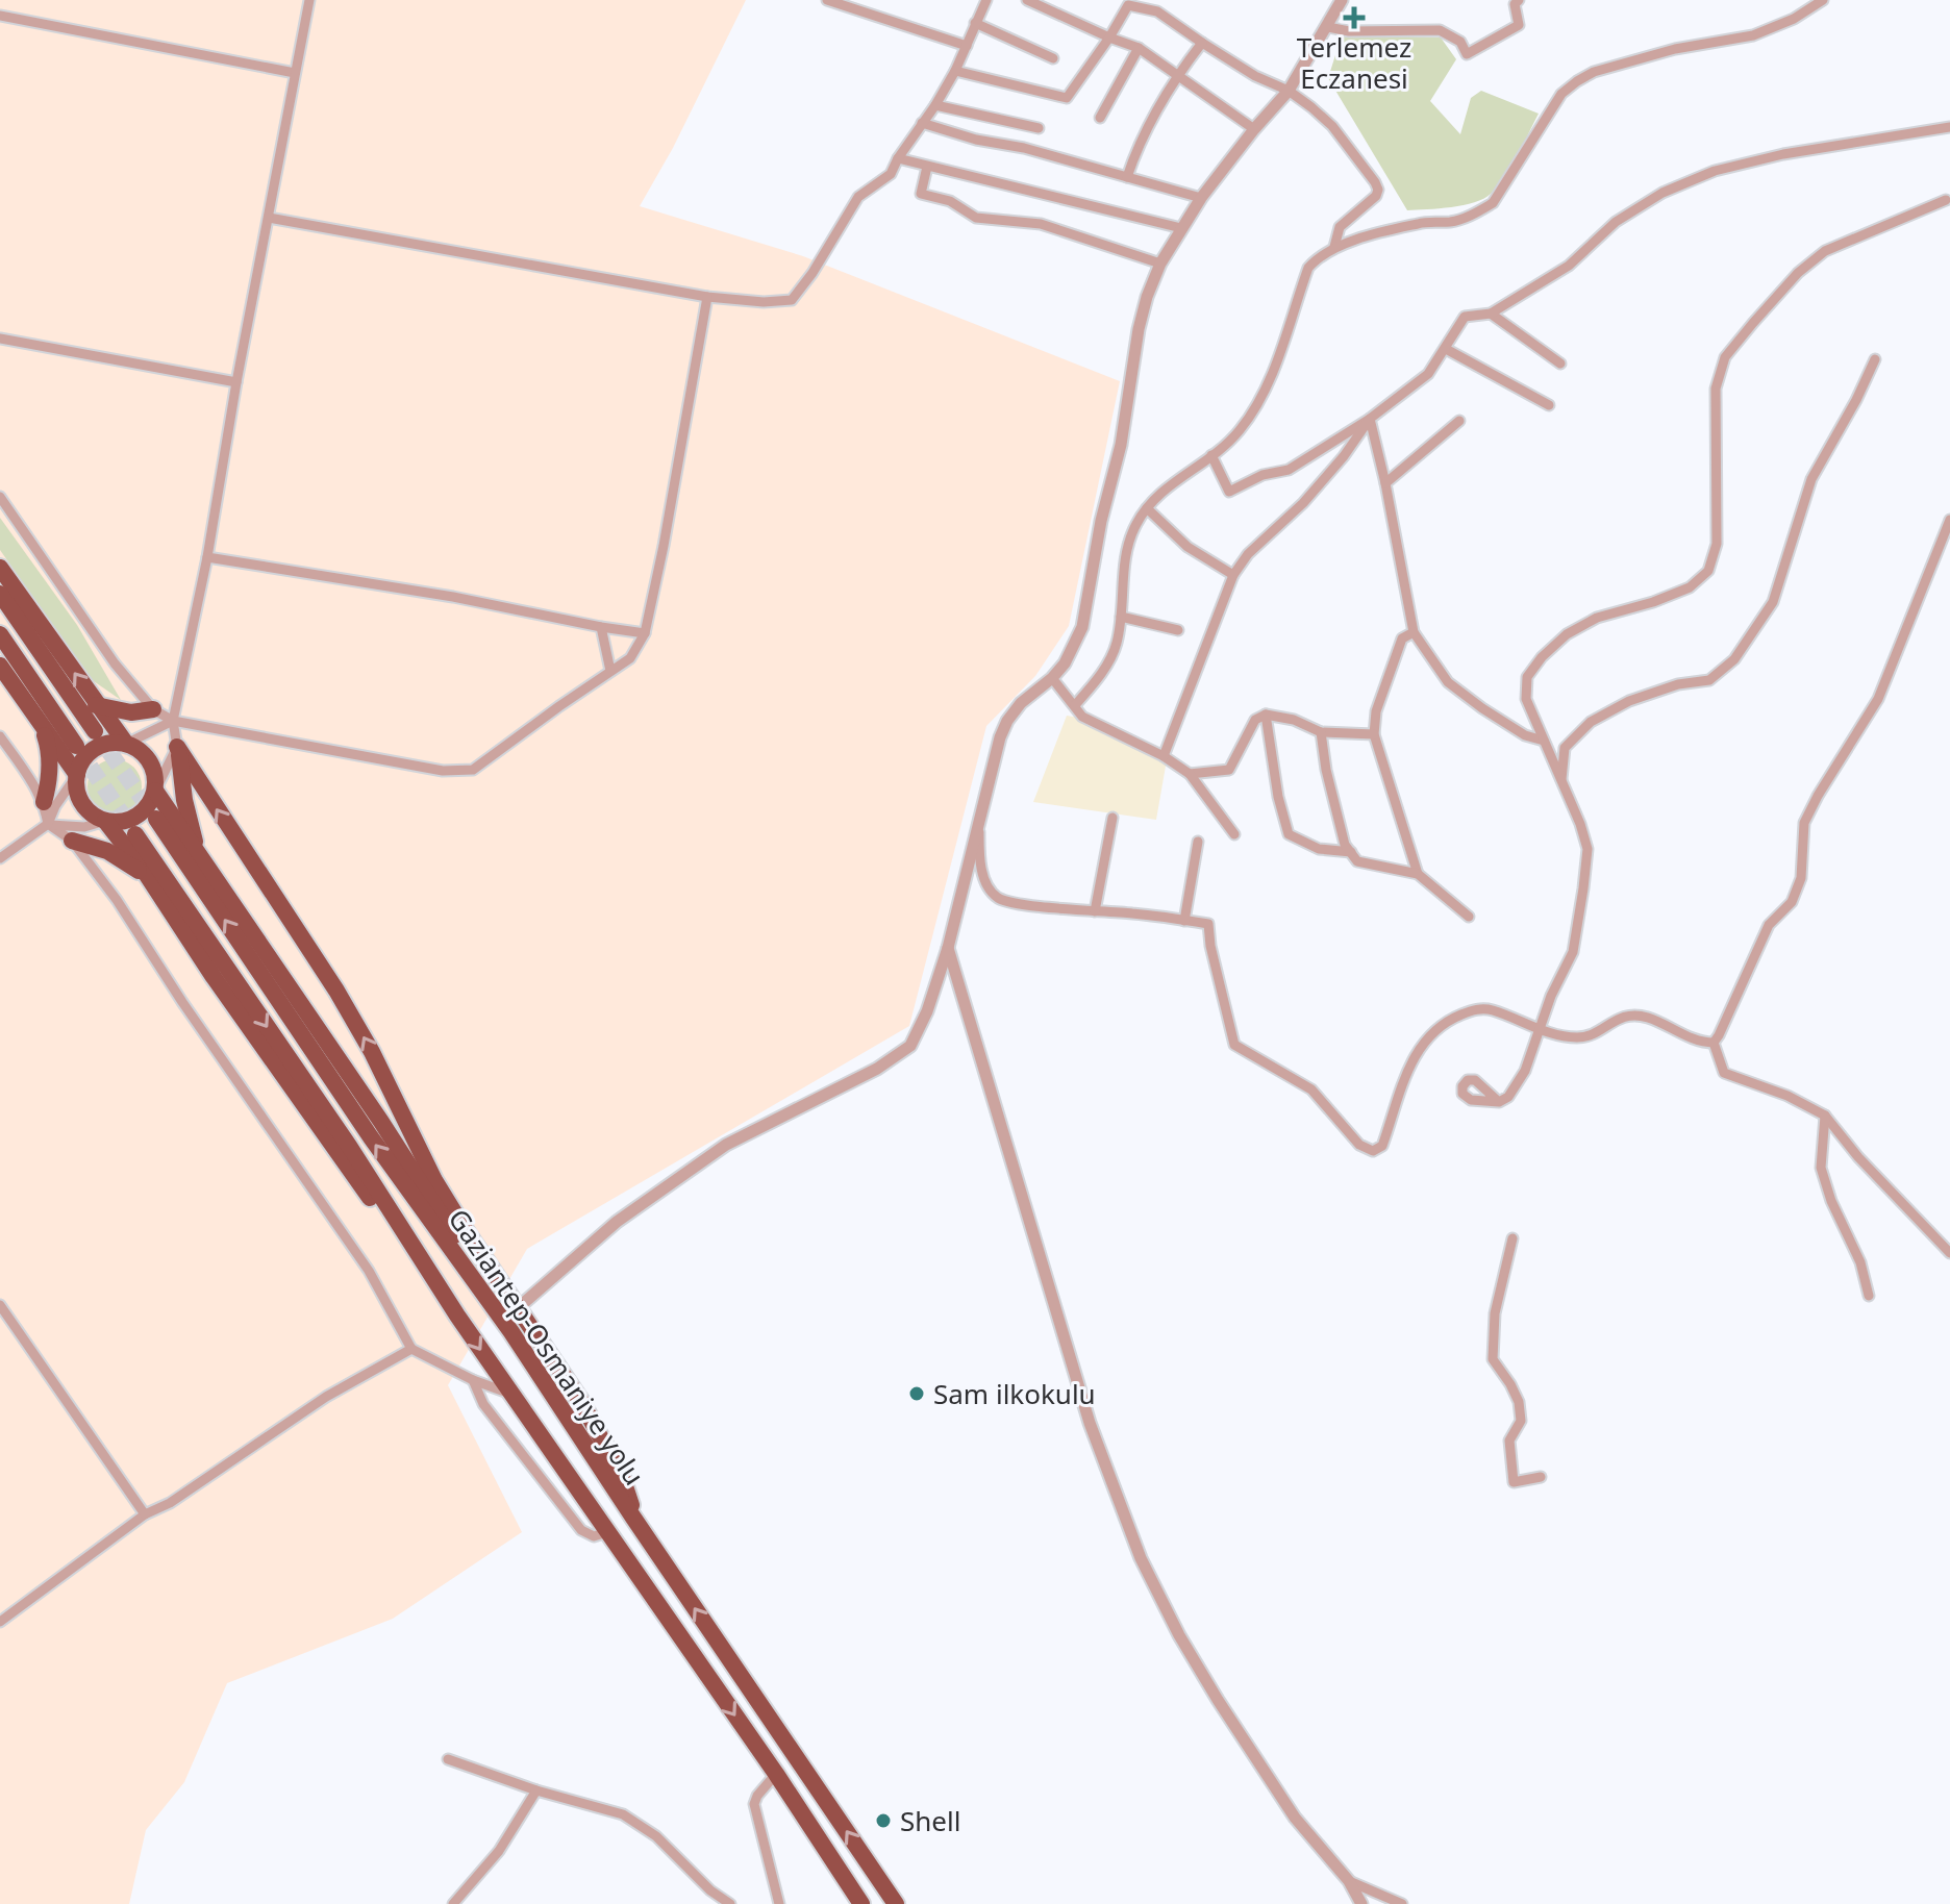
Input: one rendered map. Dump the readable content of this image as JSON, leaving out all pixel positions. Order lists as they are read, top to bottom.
{
  "streets": {
    "highway": ["Gaziantep-Osmaniye yolu"]
  },
  "places": {
    "health": ["Terlemez Eczanesi"],
    "other": ["Sam ilkokulu", "Shell"]
  }
}
